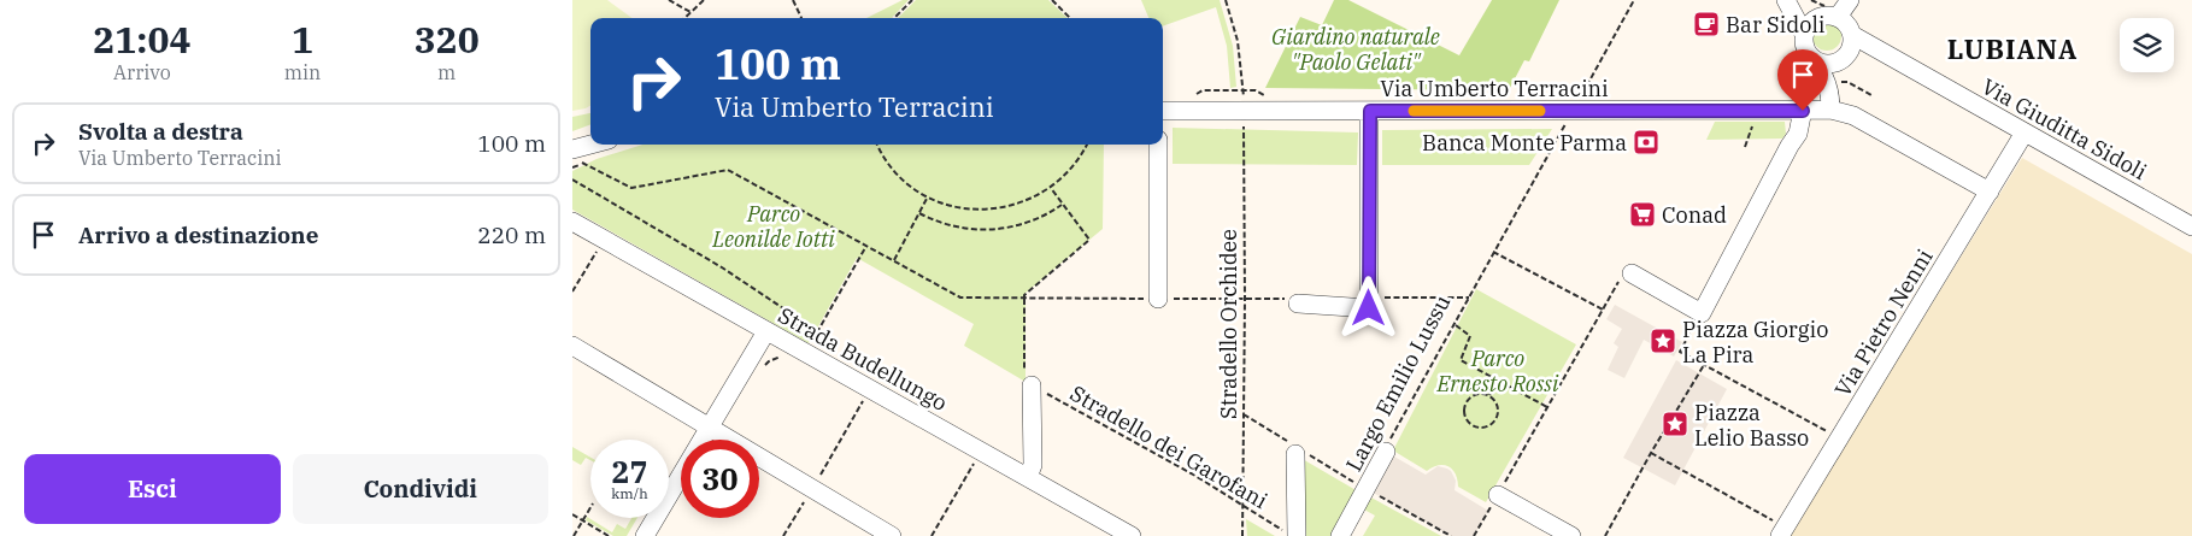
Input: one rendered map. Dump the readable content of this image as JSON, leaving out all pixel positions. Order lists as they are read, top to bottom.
{
  "streets": {
    "street": [
      "Via Umberto Terracini",
      "Via Giuditta Sidoli",
      "Via Pietro Nenni",
      "Strada Budellungo",
      "Largo Emilio Lussu"
    ],
    "path": ["Stradello Orchidee", "Stradello dei Garofani"]
  },
  "crossings": [
    ["Via Umberto Terracini", "Via Giuditta Sidoli"],
    ["Via Umberto Terracini", "Stradello Orchidee"],
    ["Via Umberto Terracini", "Largo Emilio Lussu"],
    ["Via Giuditta Sidoli", "Via Pietro Nenni"],
    ["Stradello Orchidee", "Stradello dei Garofani"]
  ],
  "districts": ["LUBIANA"],
  "parks": ["Giardino naturale \"Paolo Gelati\"", "Parco Leonilde Iotti", "Parco Ernesto Rossi"],
  "places": {
    "cafe": ["Bar Sidoli"],
    "bank": ["Banca Monte Parma"],
    "supermarket": ["Conad"],
    "place": ["Piazza Giorgio La Pira", "Piazza Lelio Basso"]
  },
  "page": {
    "eta": [
      "21:04",
      "Arrivo",
      "1",
      "min",
      "320",
      "m"
    ],
    "turn": ["100 m", "Via Umberto Terracini"],
    "list": [
      {
        "name": "Svolta a destra",
        "note": "Via Umberto Terracini",
        "value": "100 m"
      },
      {
        "name": "Arrivo a destinazione",
        "value": "220 m"
      }
    ],
    "speed": "27 km/h",
    "limit": "30",
    "buttons": ["Esci", "Condividi"]
  }
}
